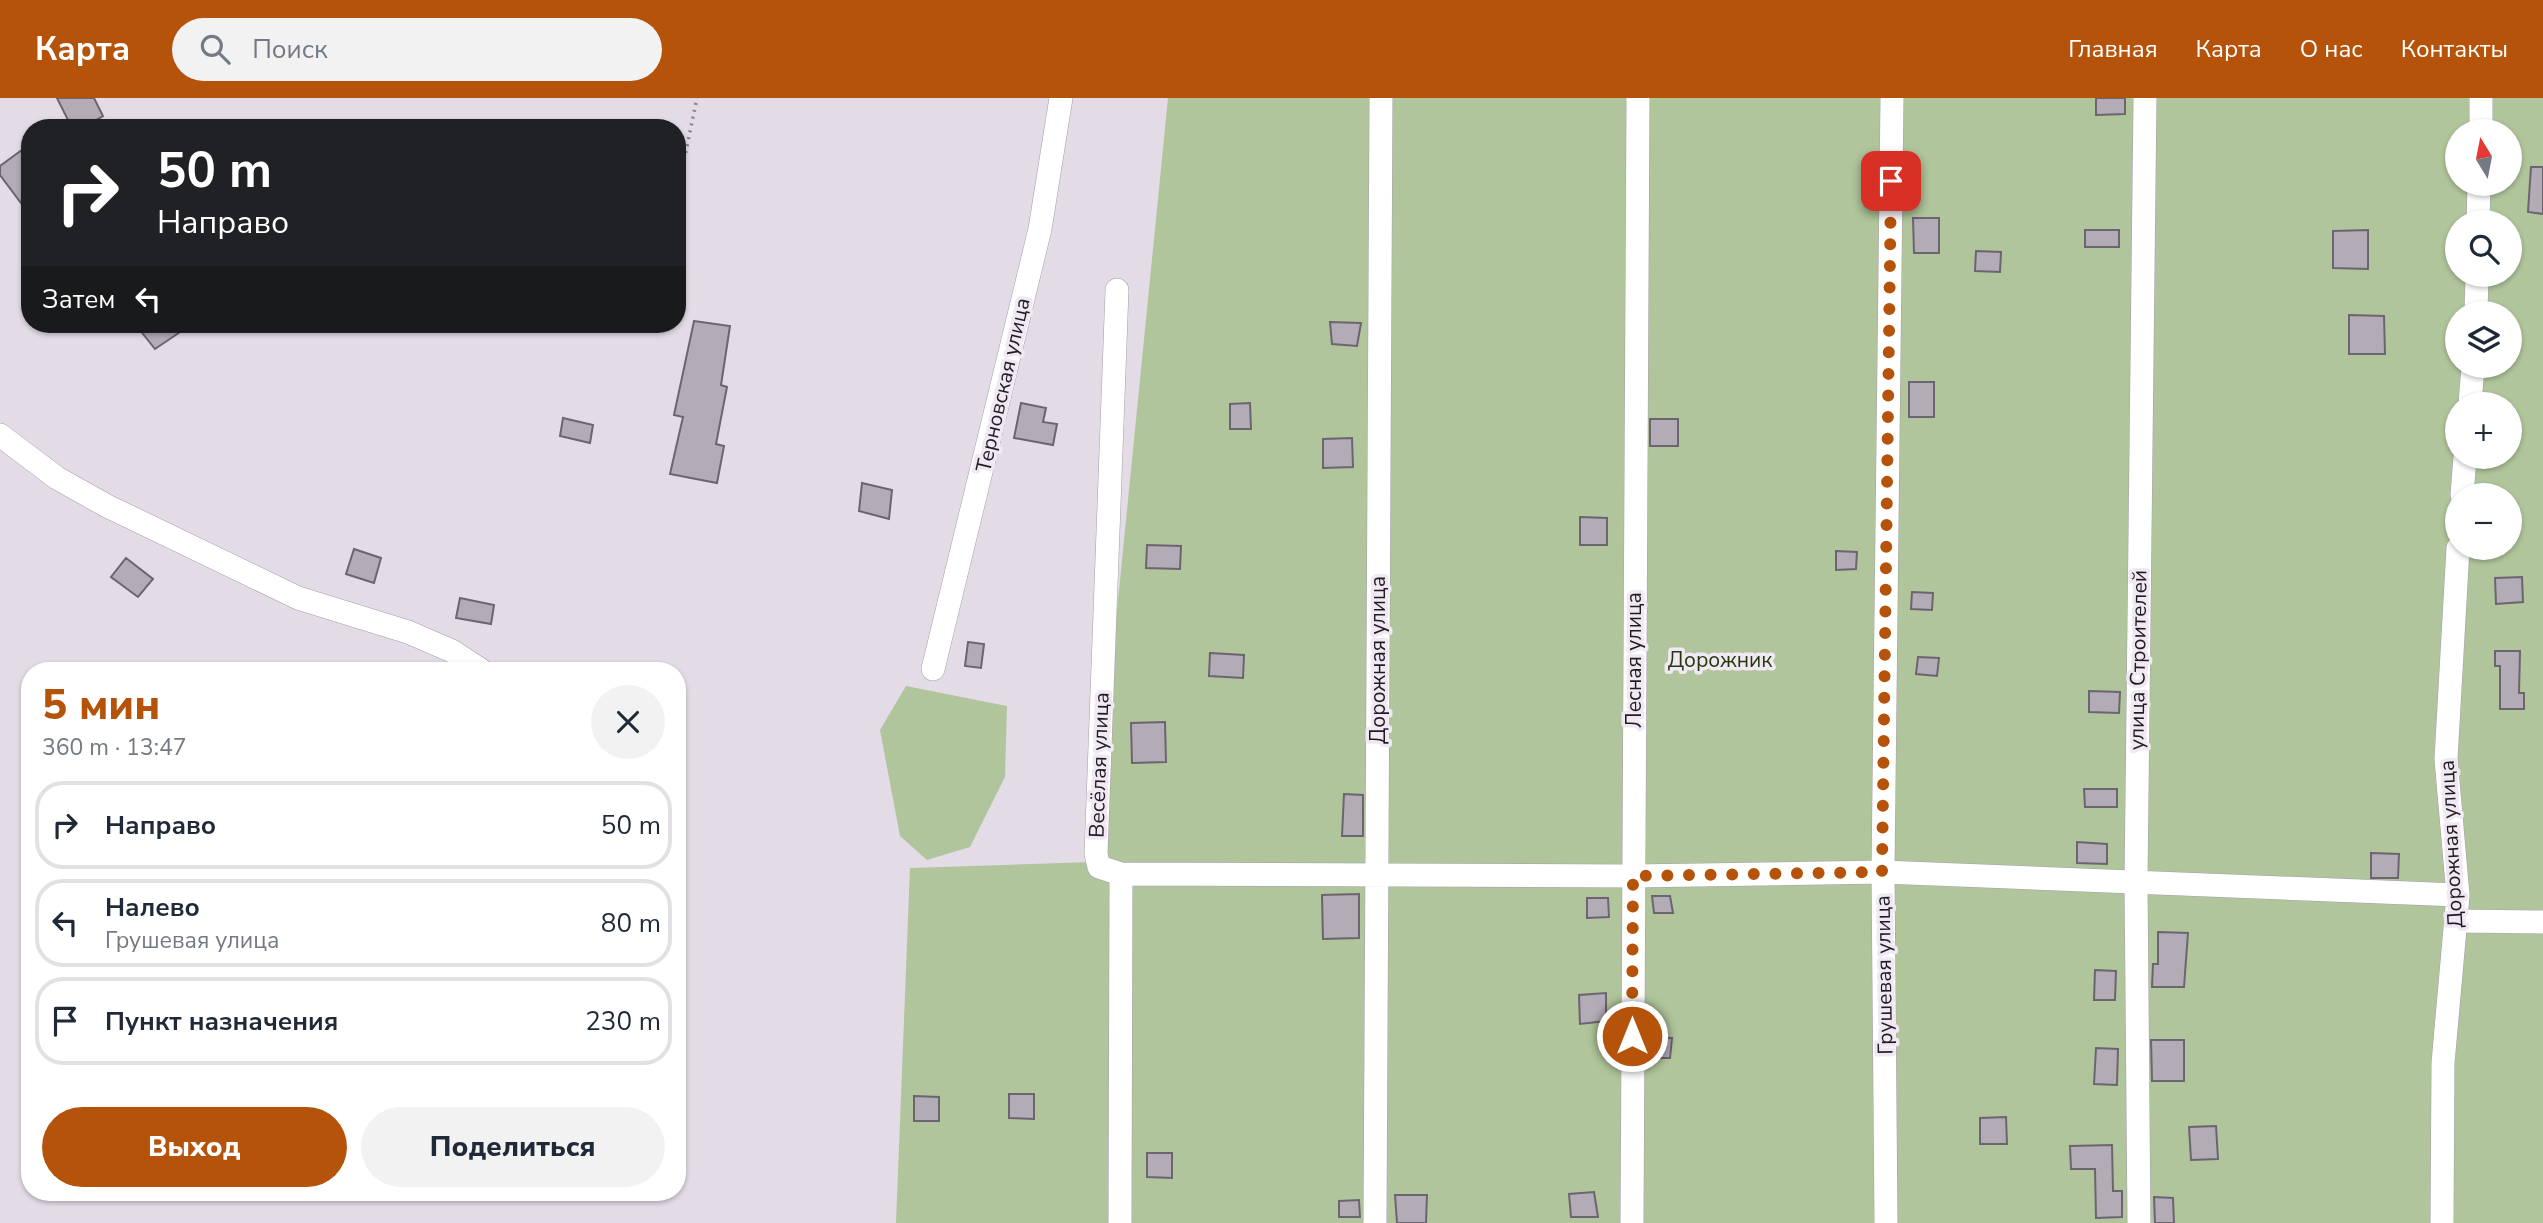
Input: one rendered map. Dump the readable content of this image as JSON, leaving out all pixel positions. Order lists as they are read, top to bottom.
{
  "streets": {
    "street": [
      "Терновская улица",
      "Дорожная улица",
      "Лесная улица",
      "улица Строителей",
      "Весёлая улица",
      "Грушевая улица"
    ]
  },
  "parks": ["Дорожник"],
  "north": "top",
  "page": {
    "header": "Карта",
    "search": "Поиск",
    "nav": [
      "Главная",
      "Карта",
      "О нас",
      "Контакты"
    ],
    "map_buttons": ["+", "−"],
    "turn": ["50 m", "Направо"],
    "then": "Затем",
    "heading": ["5 мин", "360 m · 13:47"],
    "list": [
      {
        "name": "Направо",
        "value": "50 m"
      },
      {
        "name": "Налево",
        "note": "Грушевая улица",
        "value": "80 m"
      },
      {
        "name": "Пункт назначения",
        "value": "230 m"
      }
    ],
    "buttons": ["Выход", "Поделиться"]
  }
}
